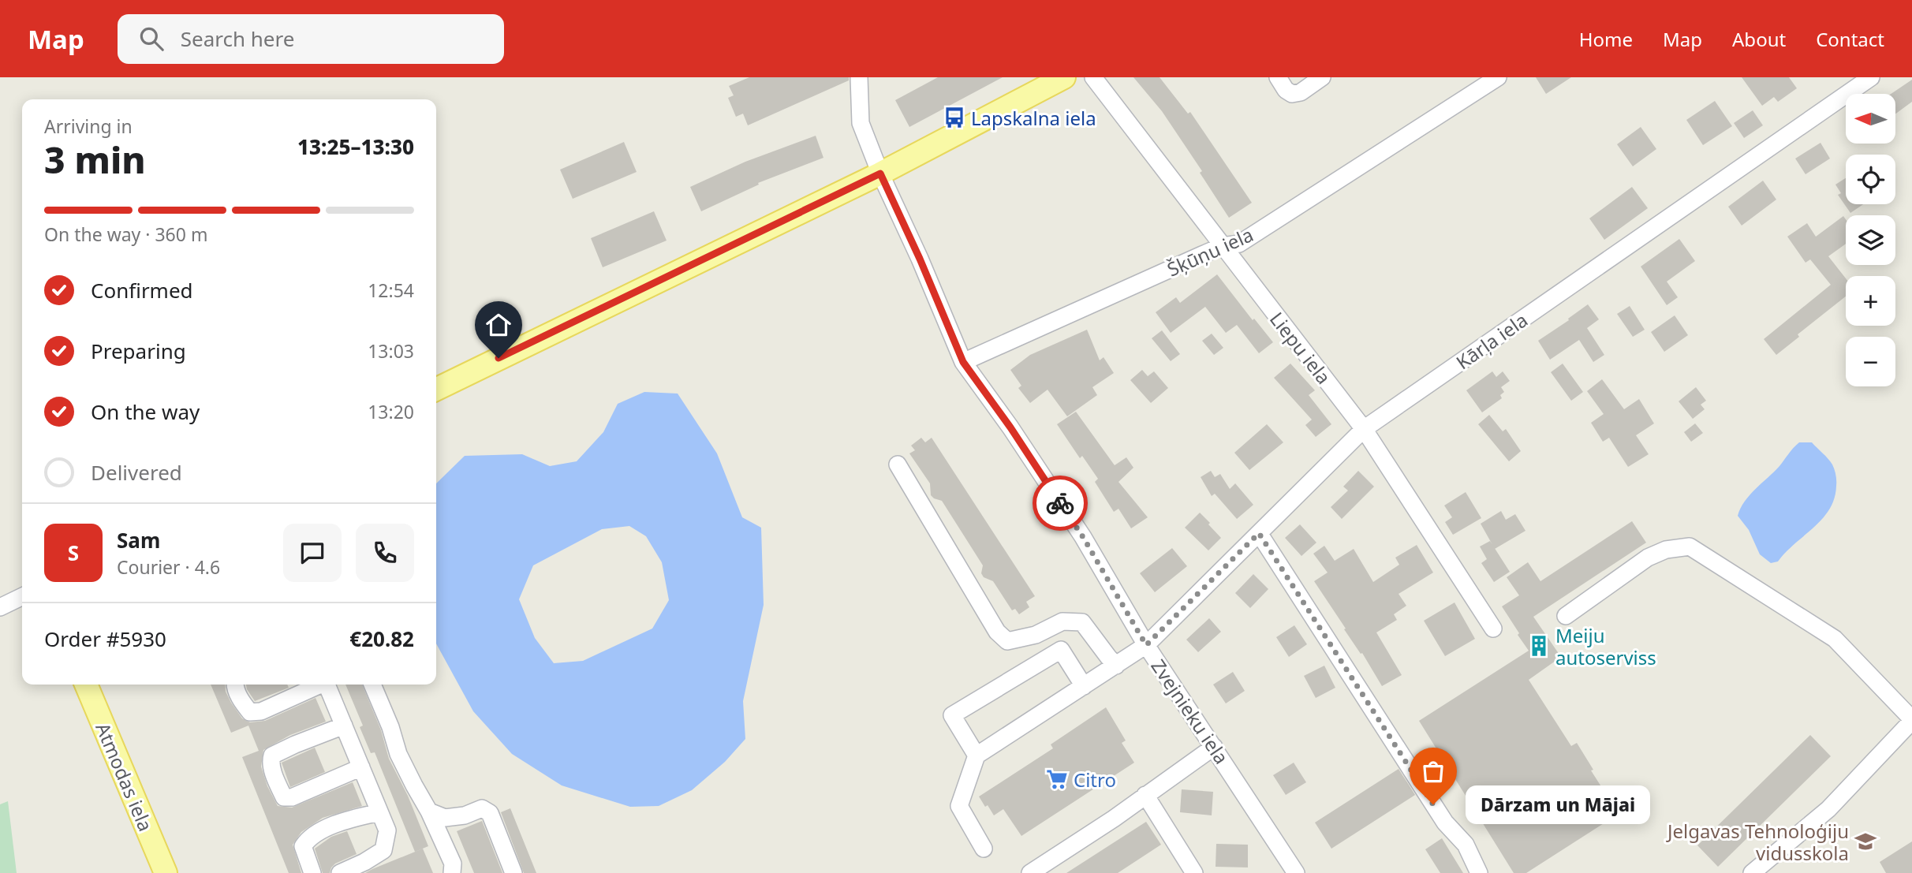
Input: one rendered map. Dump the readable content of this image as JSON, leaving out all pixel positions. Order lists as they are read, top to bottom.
{
  "streets": {
    "main road": ["Atmodas iela"],
    "street": [
      "Šķūņu iela",
      "Kārļa iela",
      "Liepu iela",
      "Zvejnieku iela"
    ]
  },
  "crossings": [
    ["Šķūņu iela", "Liepu iela"],
    ["Šķūņu iela", "Zvejnieku iela"],
    ["Kārļa iela", "Liepu iela"],
    ["Kārļa iela", "Zvejnieku iela"]
  ],
  "places": {
    "bus stop": ["Lapskalna iela"],
    "building": ["Meiju autoserviss"],
    "supermarket": ["Citro"],
    "other": ["Dārzam un Mājai"],
    "school or university": ["Jelgavas Tehnoloģiju vidusskola"]
  },
  "north": "left",
  "page": {
    "header": "Map",
    "search": "Search here",
    "nav": [
      "Home",
      "Map",
      "About",
      "Contact"
    ],
    "map_buttons": ["+", "−"],
    "heading": ["3 min", "Arriving in", "13:25–13:30"],
    "panel": [
      "Sam",
      "Courier · 4.6",
      "Order #5930",
      "€20.82"
    ],
    "bar": "On the way · 360 m",
    "list": [
      ["Confirmed", "12:54"],
      ["Preparing", "13:03"],
      ["On the way", "13:20"],
      "Delivered"
    ],
    "round": "S",
    "bubble": "Dārzam un Mājai"
  }
}
